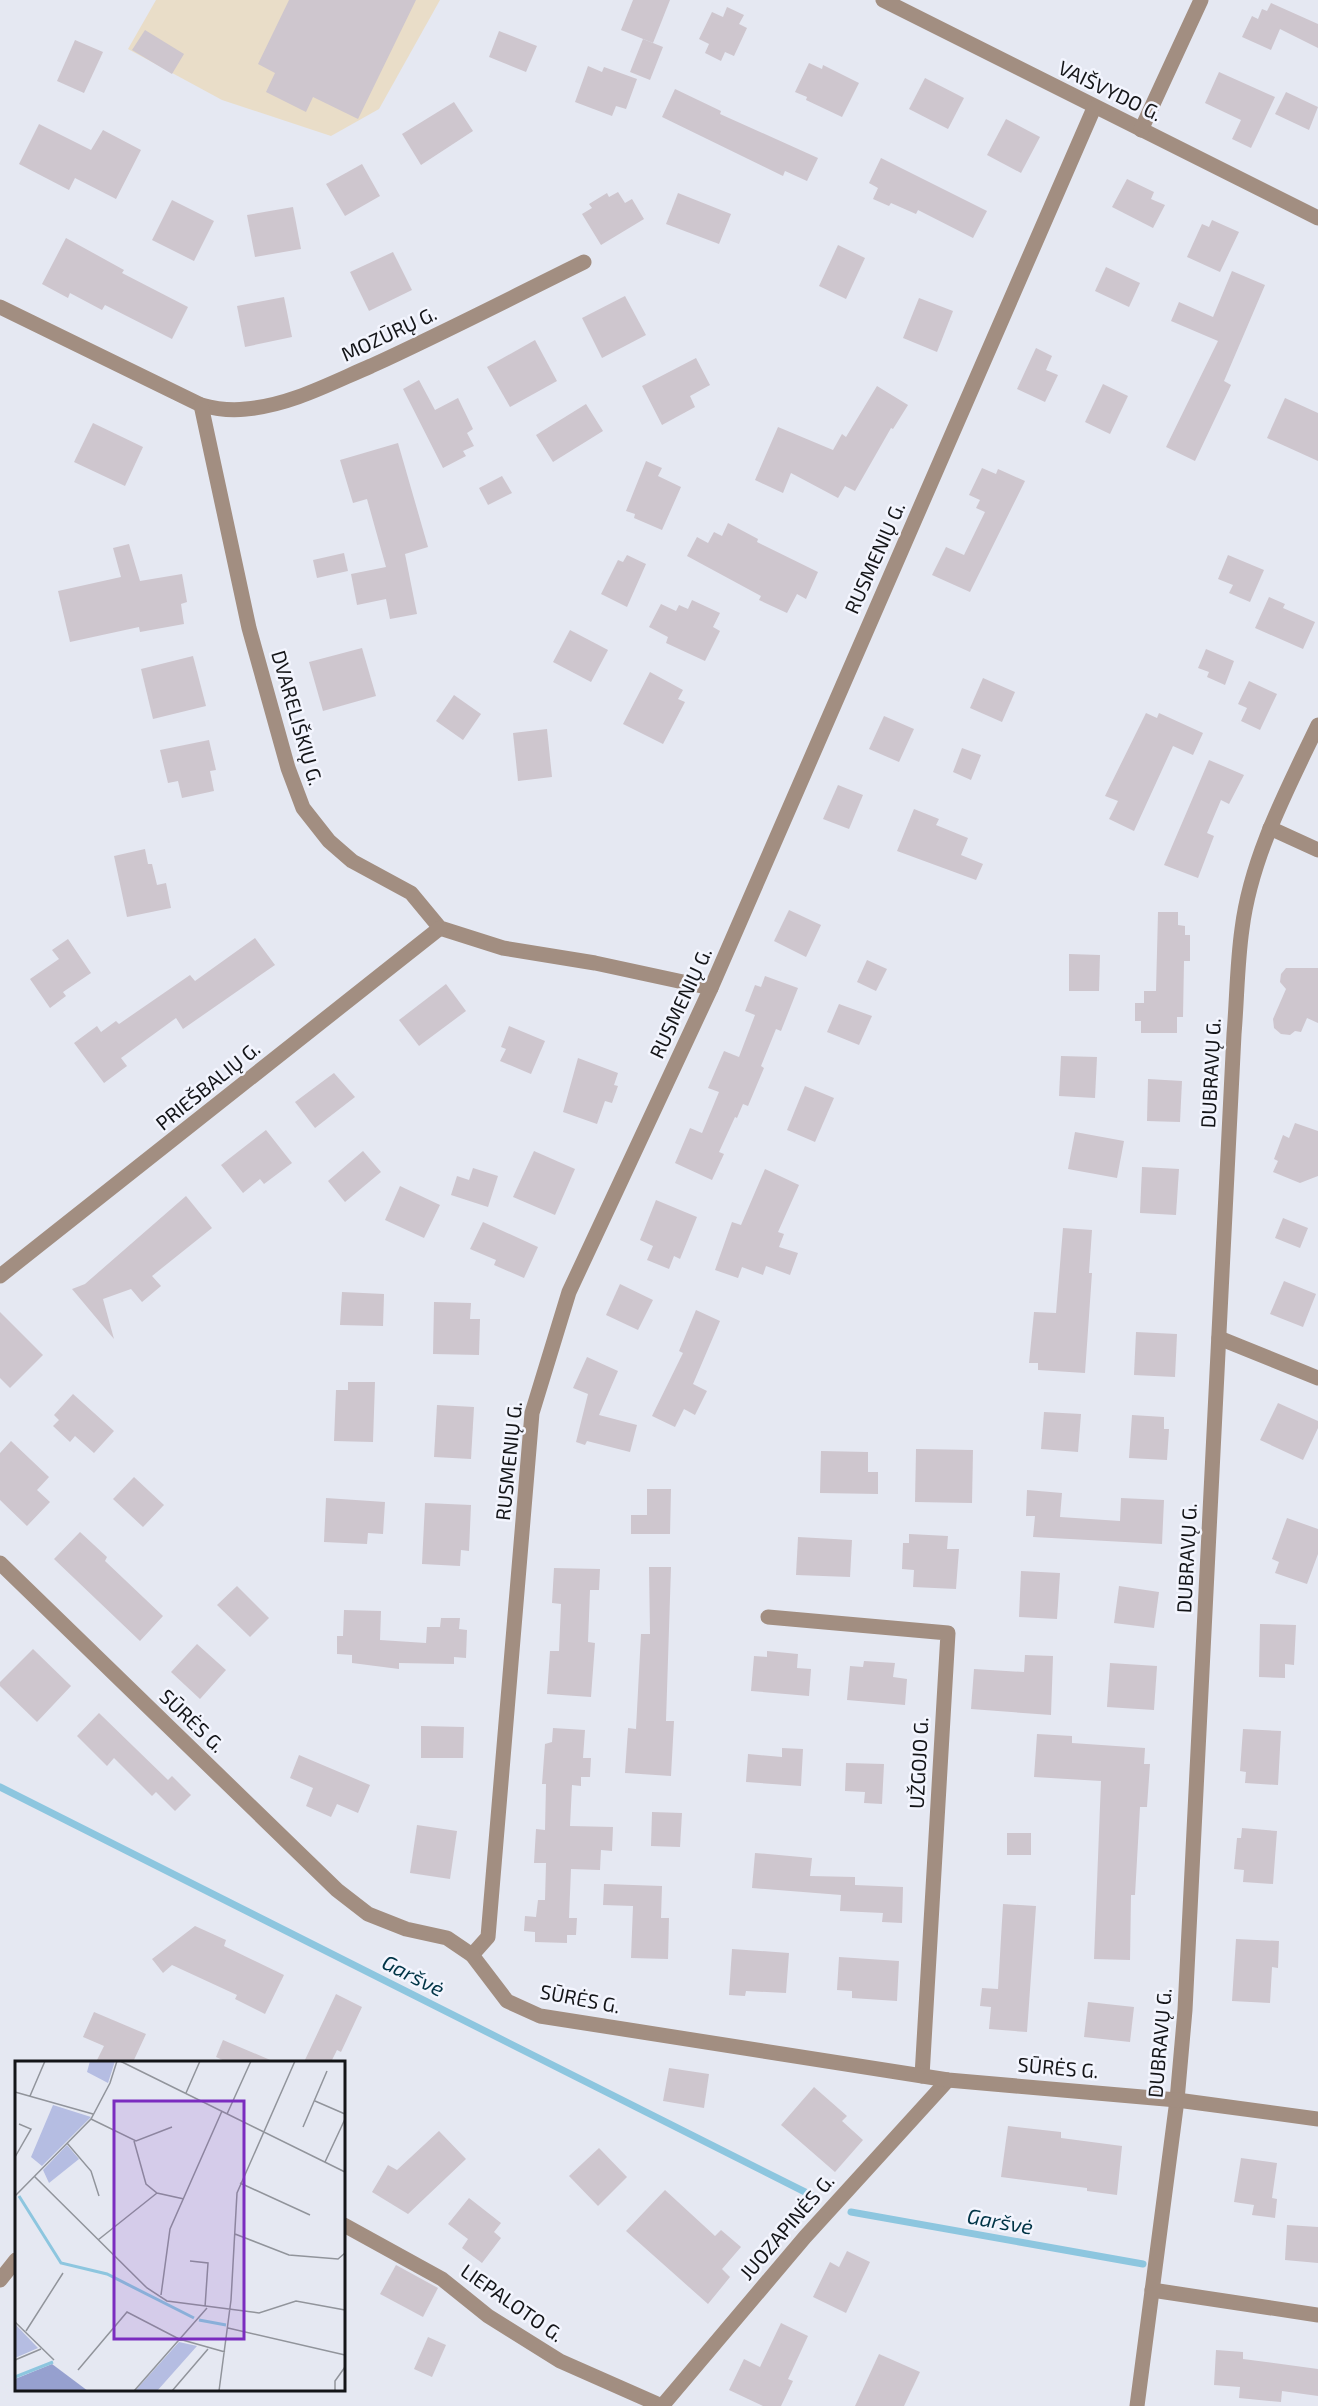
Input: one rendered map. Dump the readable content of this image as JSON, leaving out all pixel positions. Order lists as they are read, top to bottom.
{
  "streets": {
    "street": [
      "VAIŠVYDO G.",
      "MOZŪRŲ G.",
      "RUSMENIŲ G.",
      "DVARELIŠKIŲ G.",
      "DUBRAVŲ G.",
      "PRIEŠBALIŲ G.",
      "SŪRĖS G.",
      "UŽGOJO G.",
      "JUOZAPINĖS G.",
      "LIEPALOTO G."
    ]
  },
  "crossings": [
    ["VAIŠVYDO G.", "RUSMENIŲ G."],
    ["MOZŪRŲ G.", "DVARELIŠKIŲ G."],
    ["RUSMENIŲ G.", "SŪRĖS G."],
    ["DVARELIŠKIŲ G.", "PRIEŠBALIŲ G."],
    ["DUBRAVŲ G.", "SŪRĖS G."],
    ["SŪRĖS G.", "UŽGOJO G."],
    ["SŪRĖS G.", "JUOZAPINĖS G."],
    ["JUOZAPINĖS G.", "LIEPALOTO G."]
  ],
  "water": ["Garšvė"]
}
